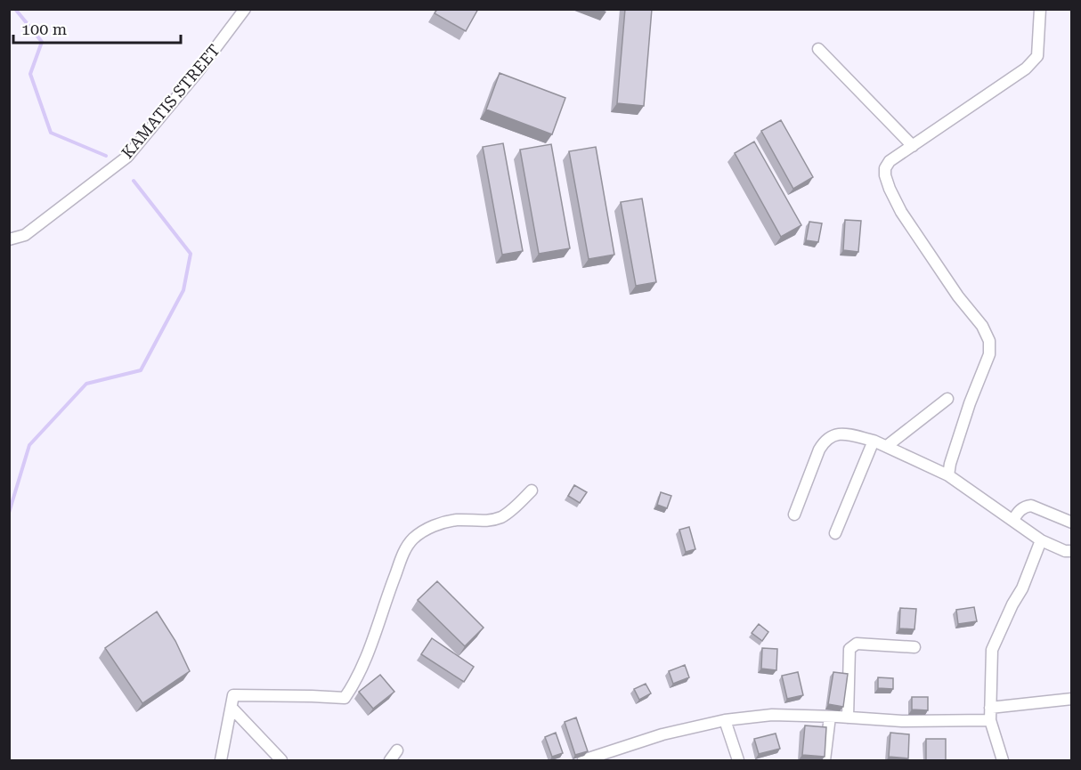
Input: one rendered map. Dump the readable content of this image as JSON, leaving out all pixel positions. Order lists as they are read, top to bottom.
{
  "streets": {
    "street": ["KAMATIS STREET"]
  },
  "scale_bar": "100 m"
}
